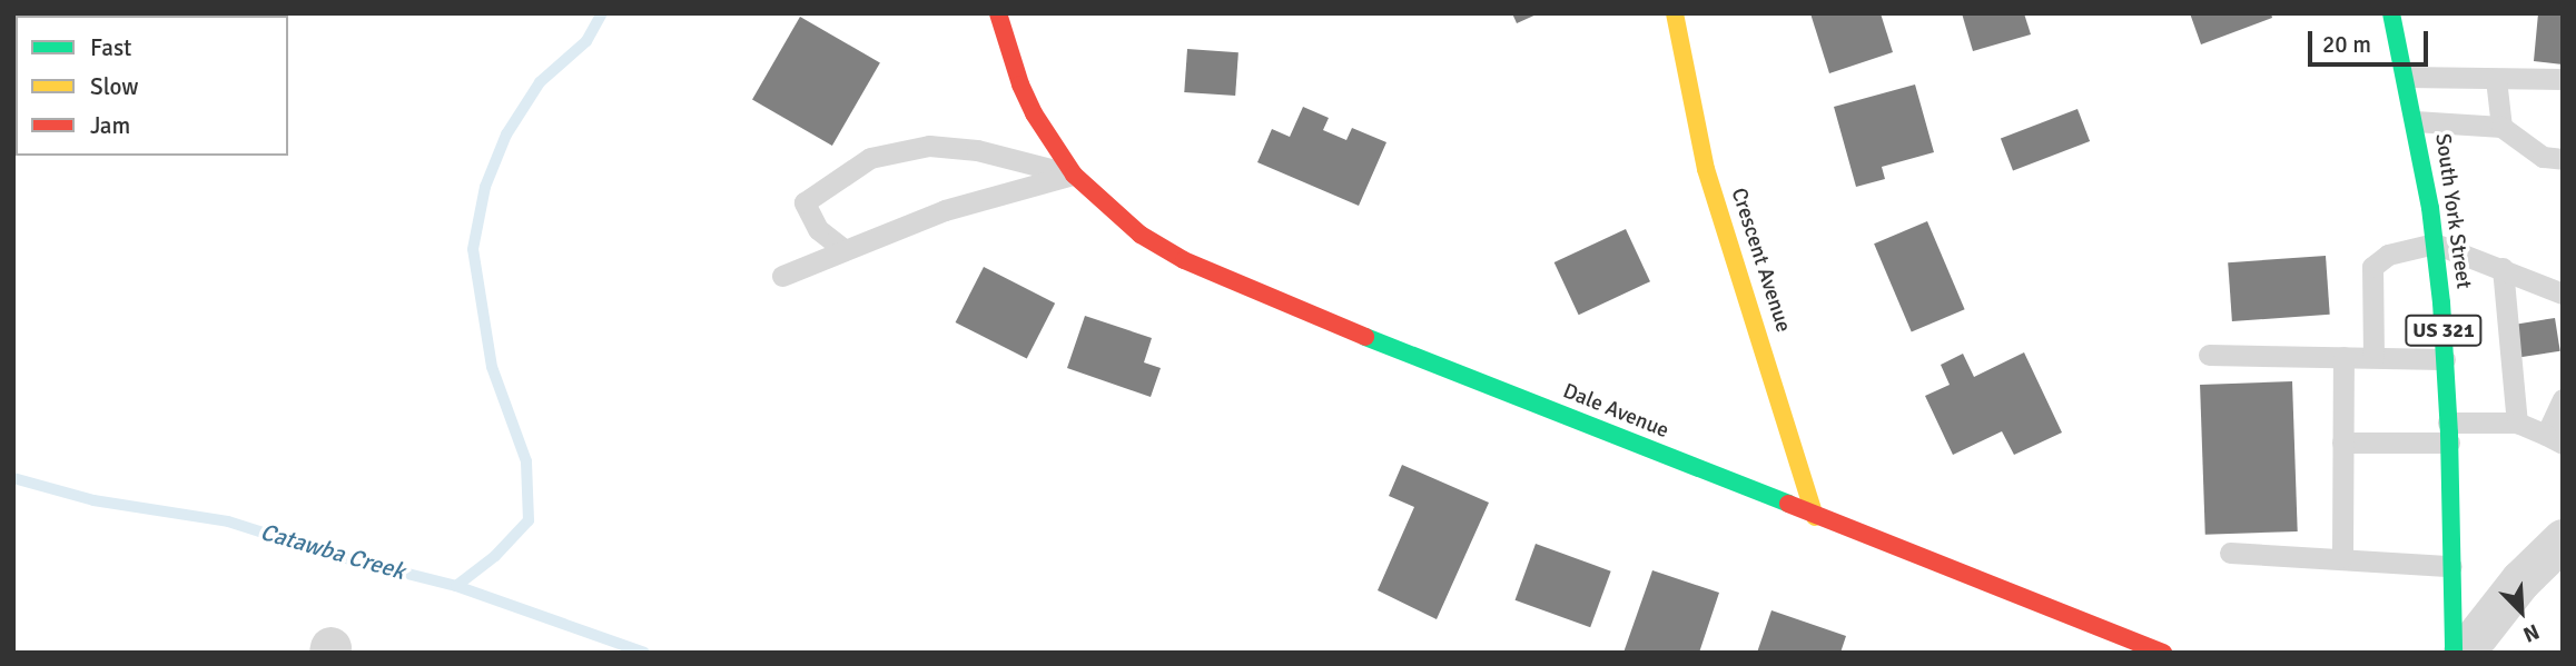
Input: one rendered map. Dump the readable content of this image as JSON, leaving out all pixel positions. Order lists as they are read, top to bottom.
{
  "streets": {
    "street": [
      "South York Street",
      "Crescent Avenue",
      "US 321",
      "Dale Avenue"
    ]
  },
  "crossings": [
    ["Crescent Avenue", "Dale Avenue"]
  ],
  "water": ["Catawba Creek"],
  "legend": ["Fast", "Slow", "Jam"],
  "scale_bar": "20 m",
  "north": "bottom right"
}
